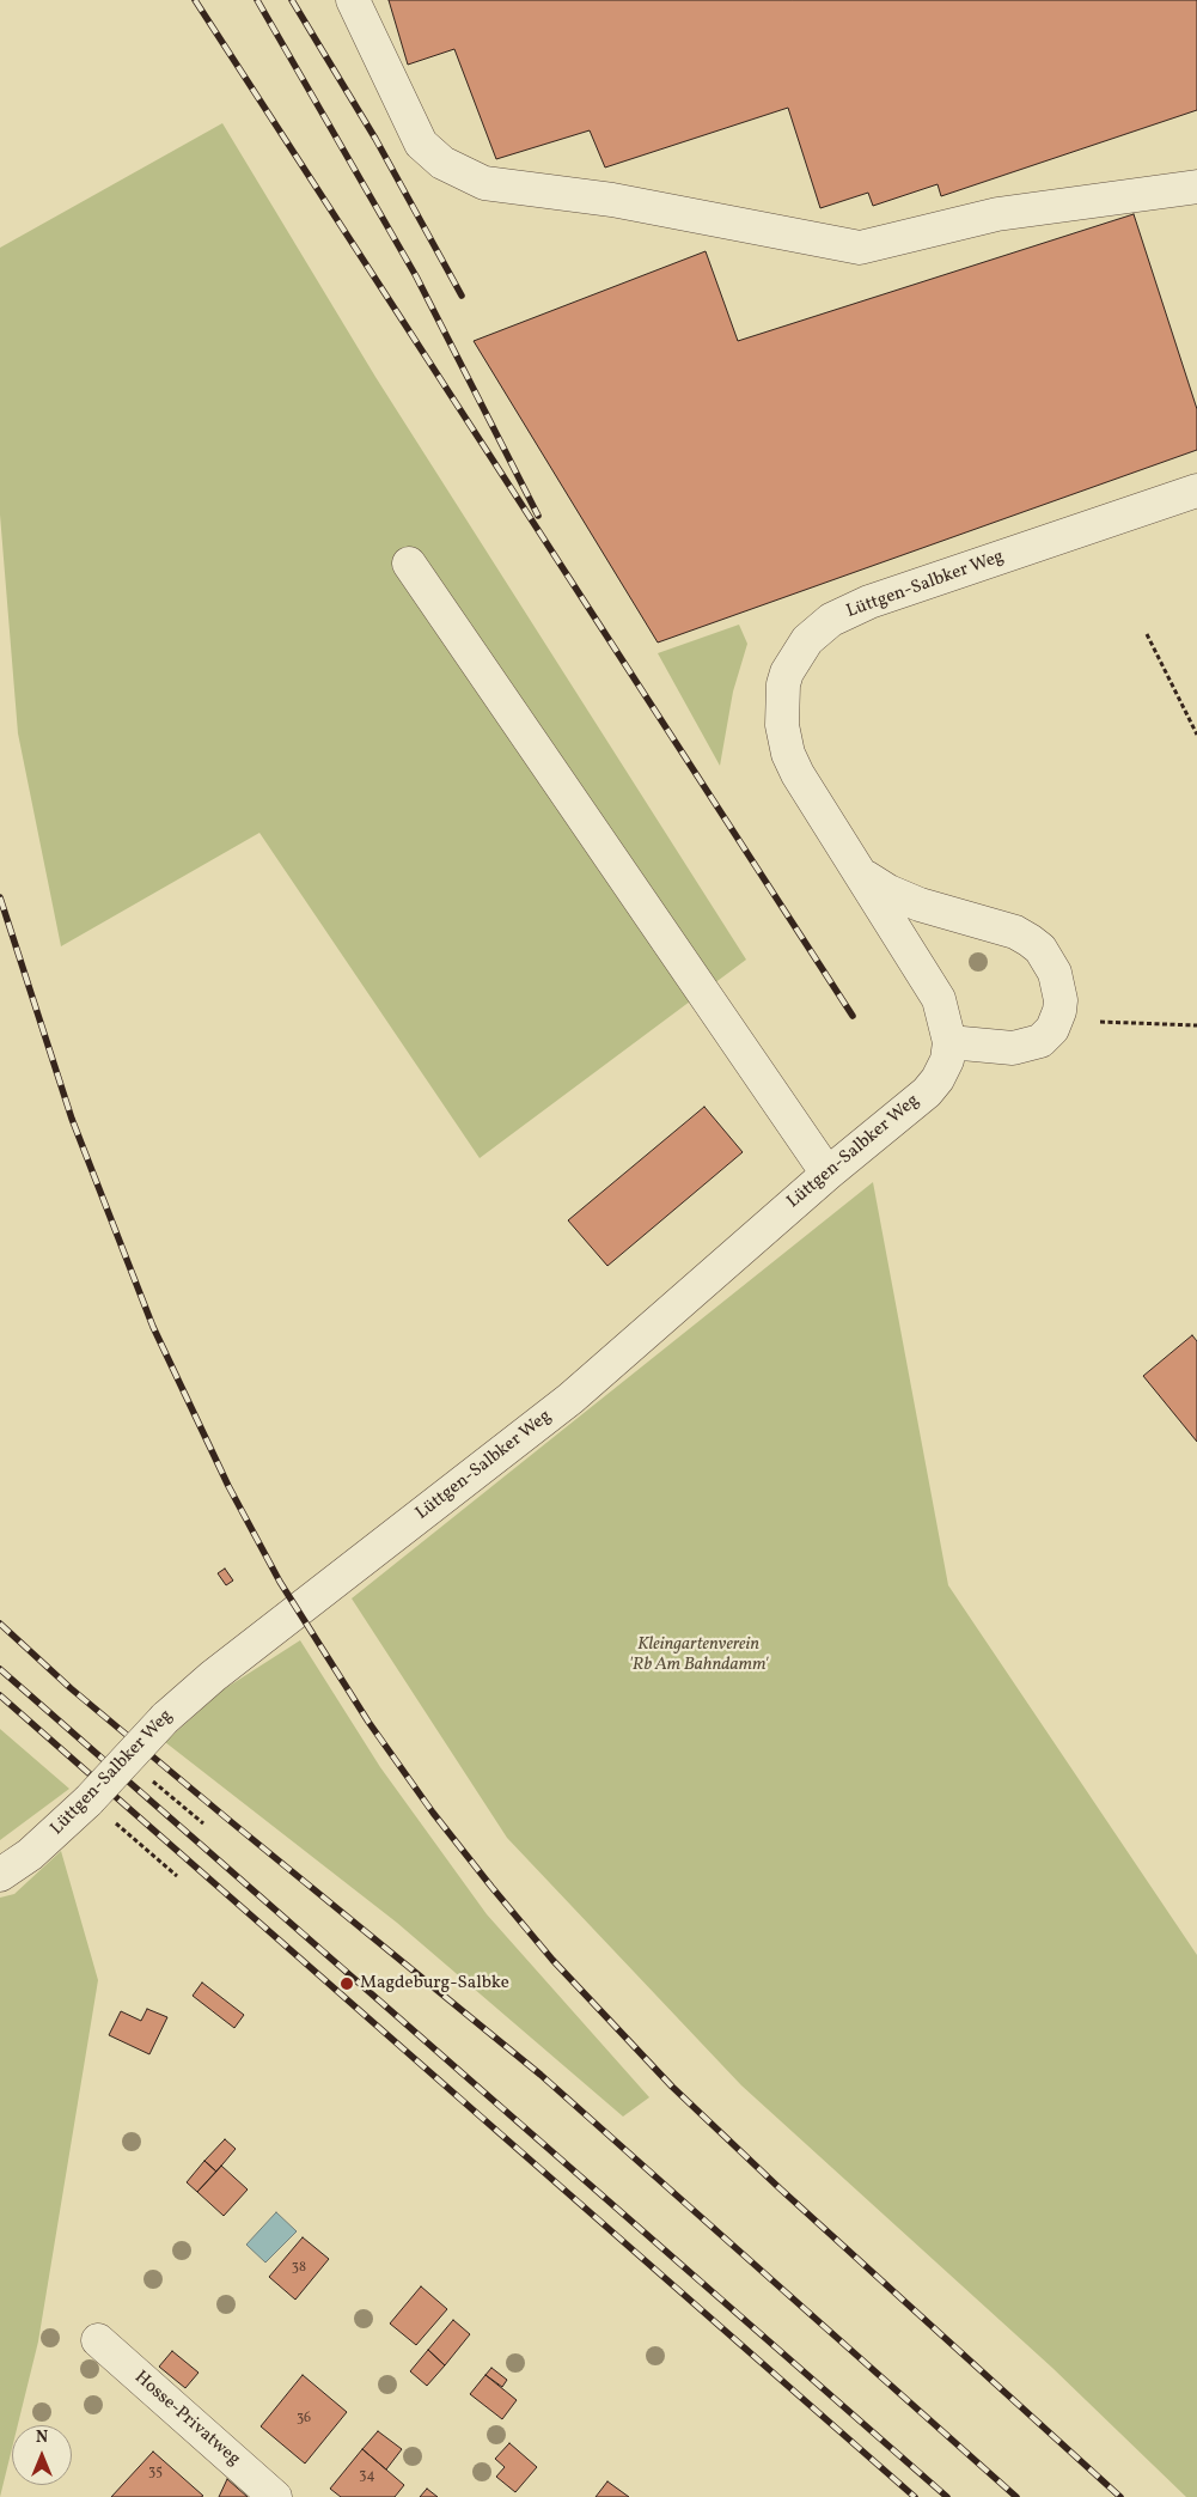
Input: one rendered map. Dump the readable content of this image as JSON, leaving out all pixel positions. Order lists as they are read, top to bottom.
{
  "streets": {
    "street": ["Lüttgen-Salbker Weg", "Hosse-Privatweg"]
  },
  "parks": ["Kleingartenverein 'Rb Am Bahndamm'"],
  "places": ["Magdeburg-Salbke"],
  "house_numbers": [
    "38",
    "36",
    "35",
    "34"
  ],
  "north": "top"
}
